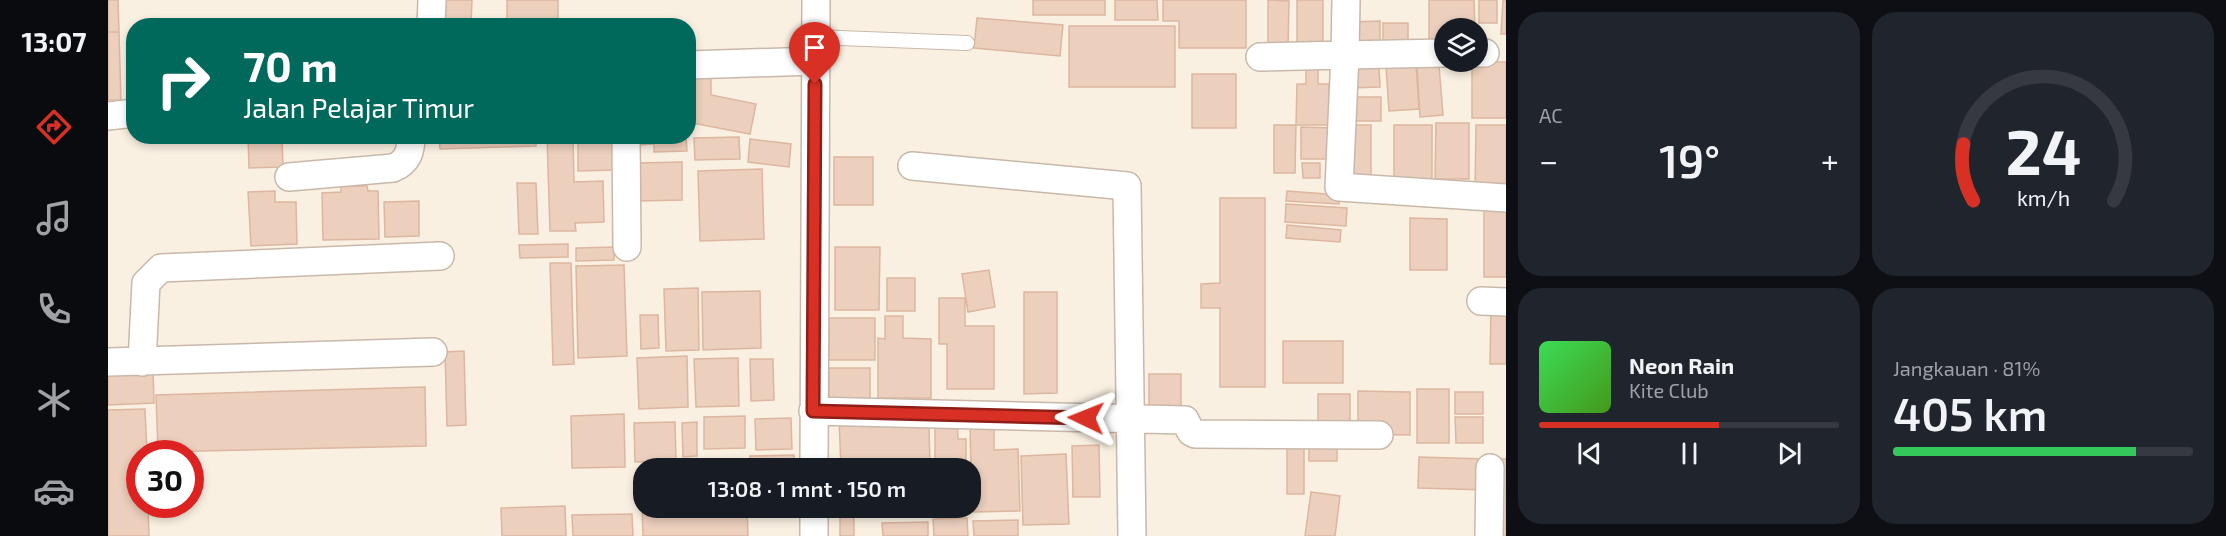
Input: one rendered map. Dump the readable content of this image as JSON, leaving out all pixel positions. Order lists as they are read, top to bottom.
{
  "page": {
    "tabs": "13:07",
    "tile": [
      "AC",
      ["Jangkauan · 81%", "405 km"]
    ],
    "turn": ["70 m", "Jalan Pelajar Timur"],
    "heat": ["−", "19°", "+"],
    "song": ["Neon Rain", "Kite Club"],
    "limit": "30",
    "trip": "13:08 · 1 mnt · 150 m",
    "gauge": ["24", "km/h"]
  }
}
